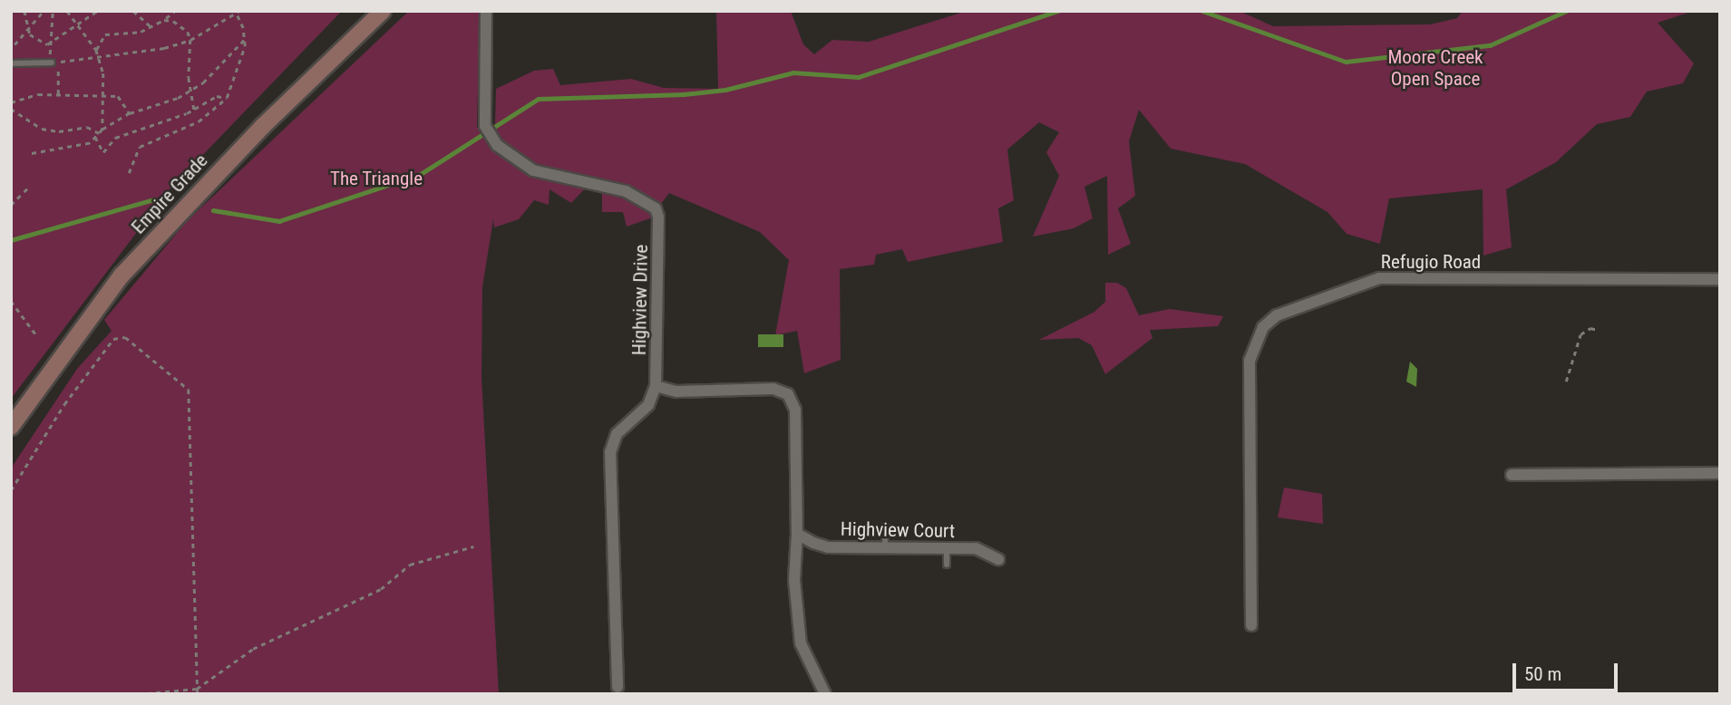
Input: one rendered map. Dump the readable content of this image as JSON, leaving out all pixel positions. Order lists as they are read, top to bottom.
{
  "streets": {
    "main road": ["Empire Grade"],
    "street": ["Refugio Road", "Highview Drive", "Highview Court"]
  },
  "parks": ["Moore Creek Open Space", "The Triangle"],
  "scale_bar": "50 m"
}
